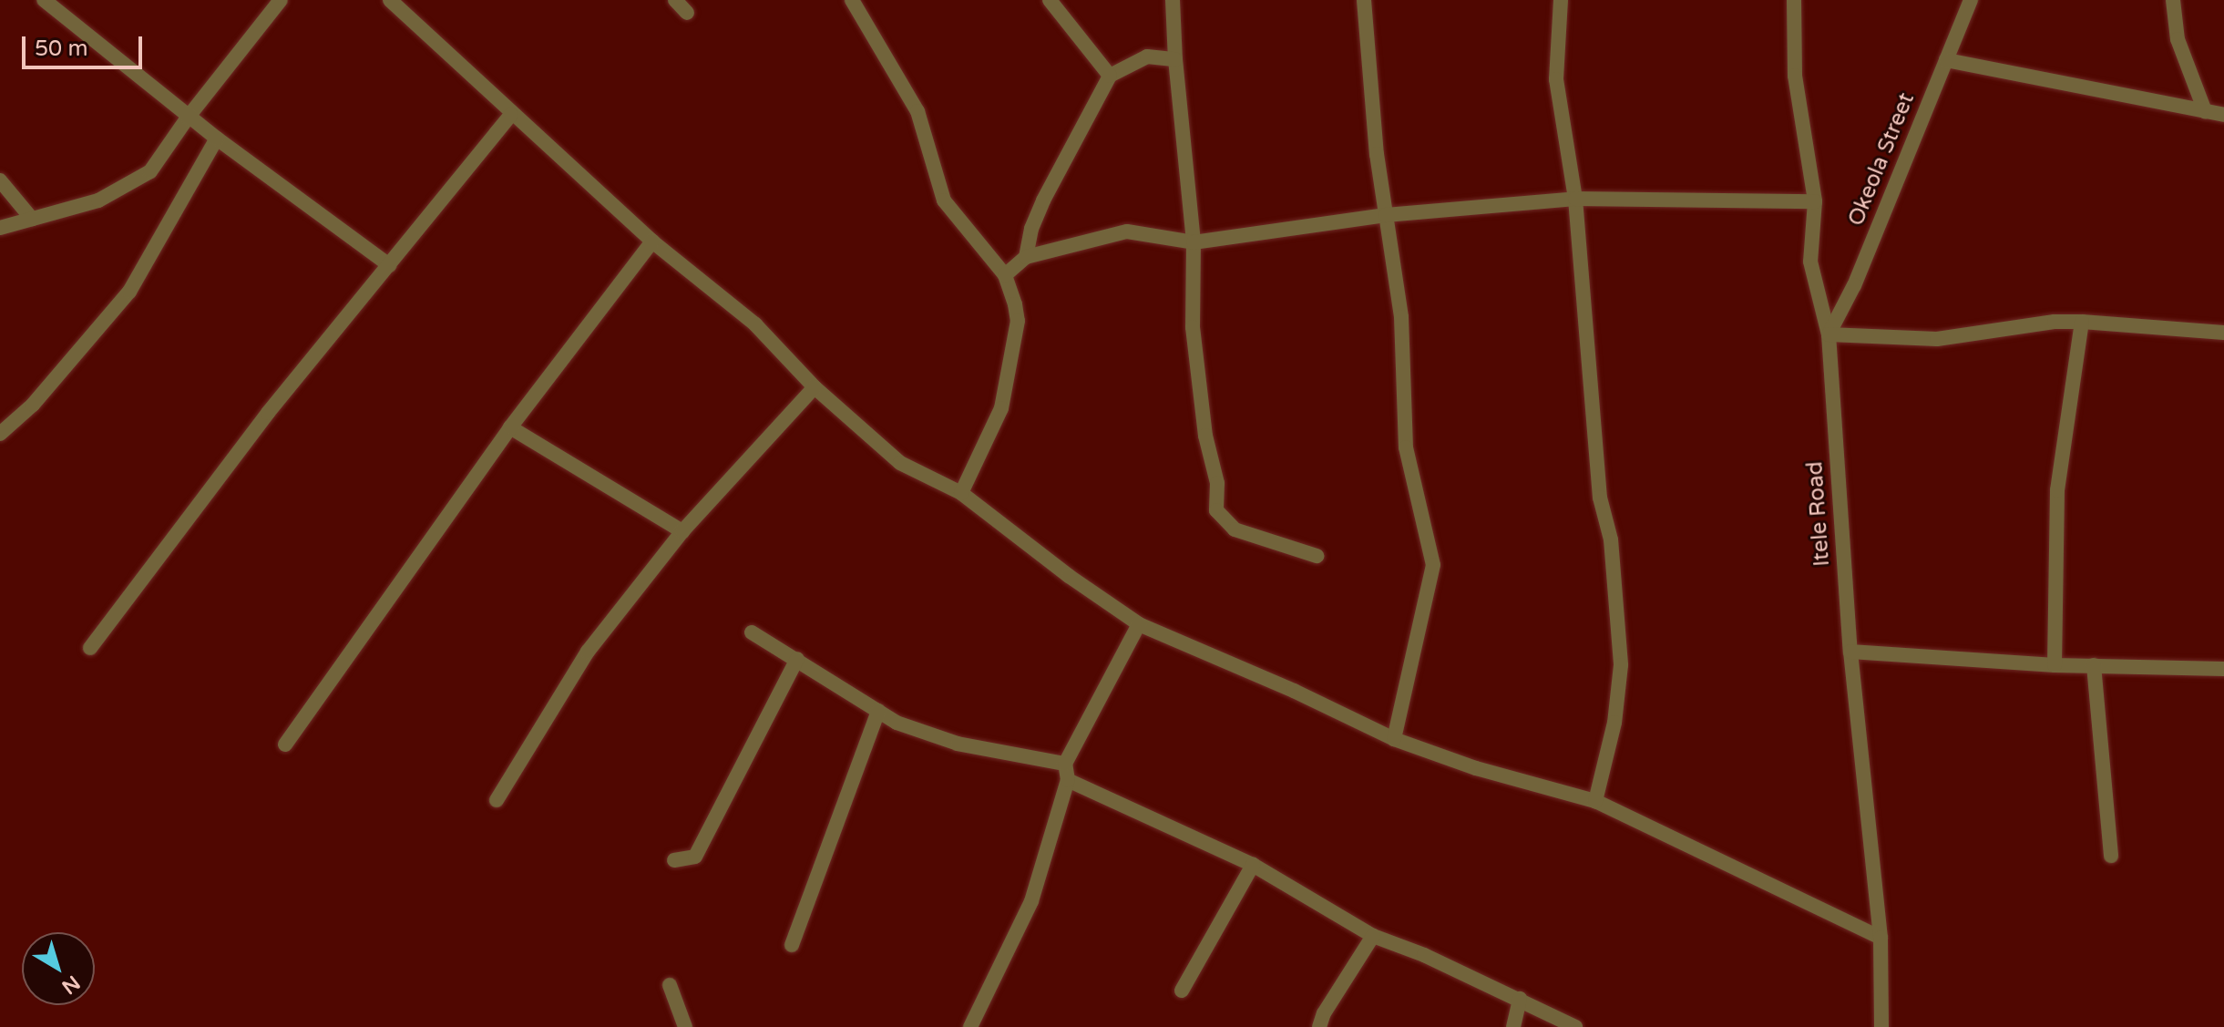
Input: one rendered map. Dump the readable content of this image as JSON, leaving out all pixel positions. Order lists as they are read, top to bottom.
{
  "streets": {
    "street": ["Okeola Street", "Itele Road"]
  },
  "crossings": [
    ["Okeola Street", "Itele Road"]
  ],
  "scale_bar": "50 m",
  "north": "bottom right"
}
